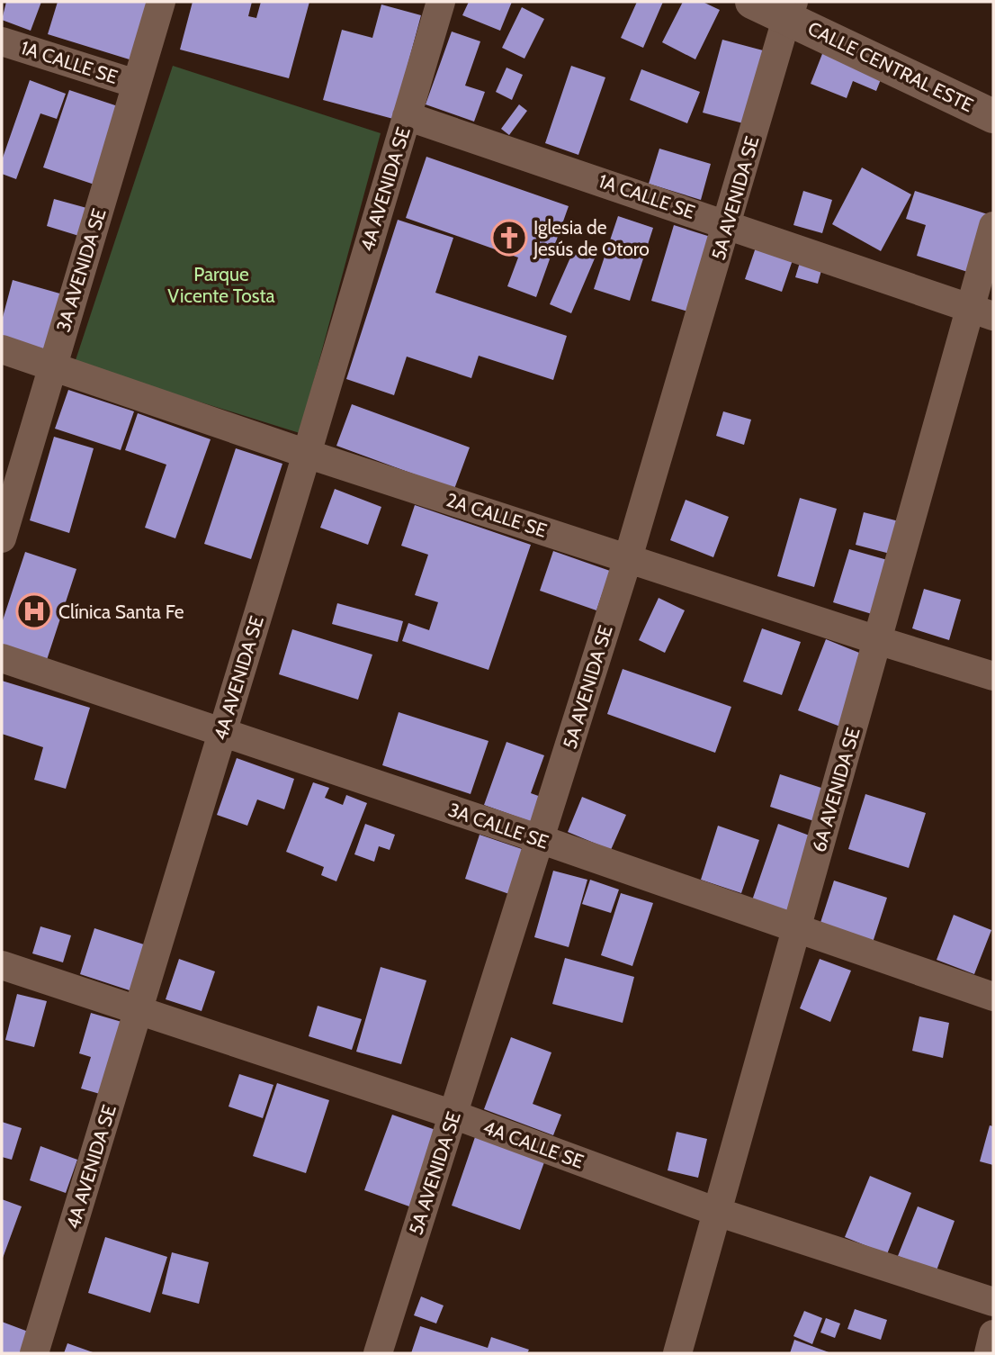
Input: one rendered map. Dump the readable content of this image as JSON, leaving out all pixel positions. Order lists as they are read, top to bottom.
{
  "streets": {
    "street": [
      "1A CALLE SE",
      "CALLE CENTRAL ESTE",
      "4A AVENIDA SE",
      "5A AVENIDA SE",
      "3A AVENIDA SE",
      "2A CALLE SE",
      "6A AVENIDA SE",
      "3A CALLE SE",
      "4A CALLE SE"
    ]
  },
  "crossings": [
    ["1A CALLE SE", "4A AVENIDA SE"],
    ["1A CALLE SE", "5A AVENIDA SE"],
    ["1A CALLE SE", "3A AVENIDA SE"],
    ["1A CALLE SE", "6A AVENIDA SE"],
    ["CALLE CENTRAL ESTE", "5A AVENIDA SE"],
    ["4A AVENIDA SE", "2A CALLE SE"],
    ["4A AVENIDA SE", "3A CALLE SE"],
    ["4A AVENIDA SE", "4A CALLE SE"],
    ["5A AVENIDA SE", "2A CALLE SE"],
    ["5A AVENIDA SE", "3A CALLE SE"],
    ["5A AVENIDA SE", "4A CALLE SE"],
    ["3A AVENIDA SE", "2A CALLE SE"],
    ["2A CALLE SE", "6A AVENIDA SE"],
    ["6A AVENIDA SE", "3A CALLE SE"],
    ["6A AVENIDA SE", "4A CALLE SE"]
  ],
  "parks": ["Parque Vicente Tosta"],
  "places": {
    "church": ["Iglesia de Jesús de Otoro"],
    "hospital": ["Clínica Santa Fe"]
  }
}
